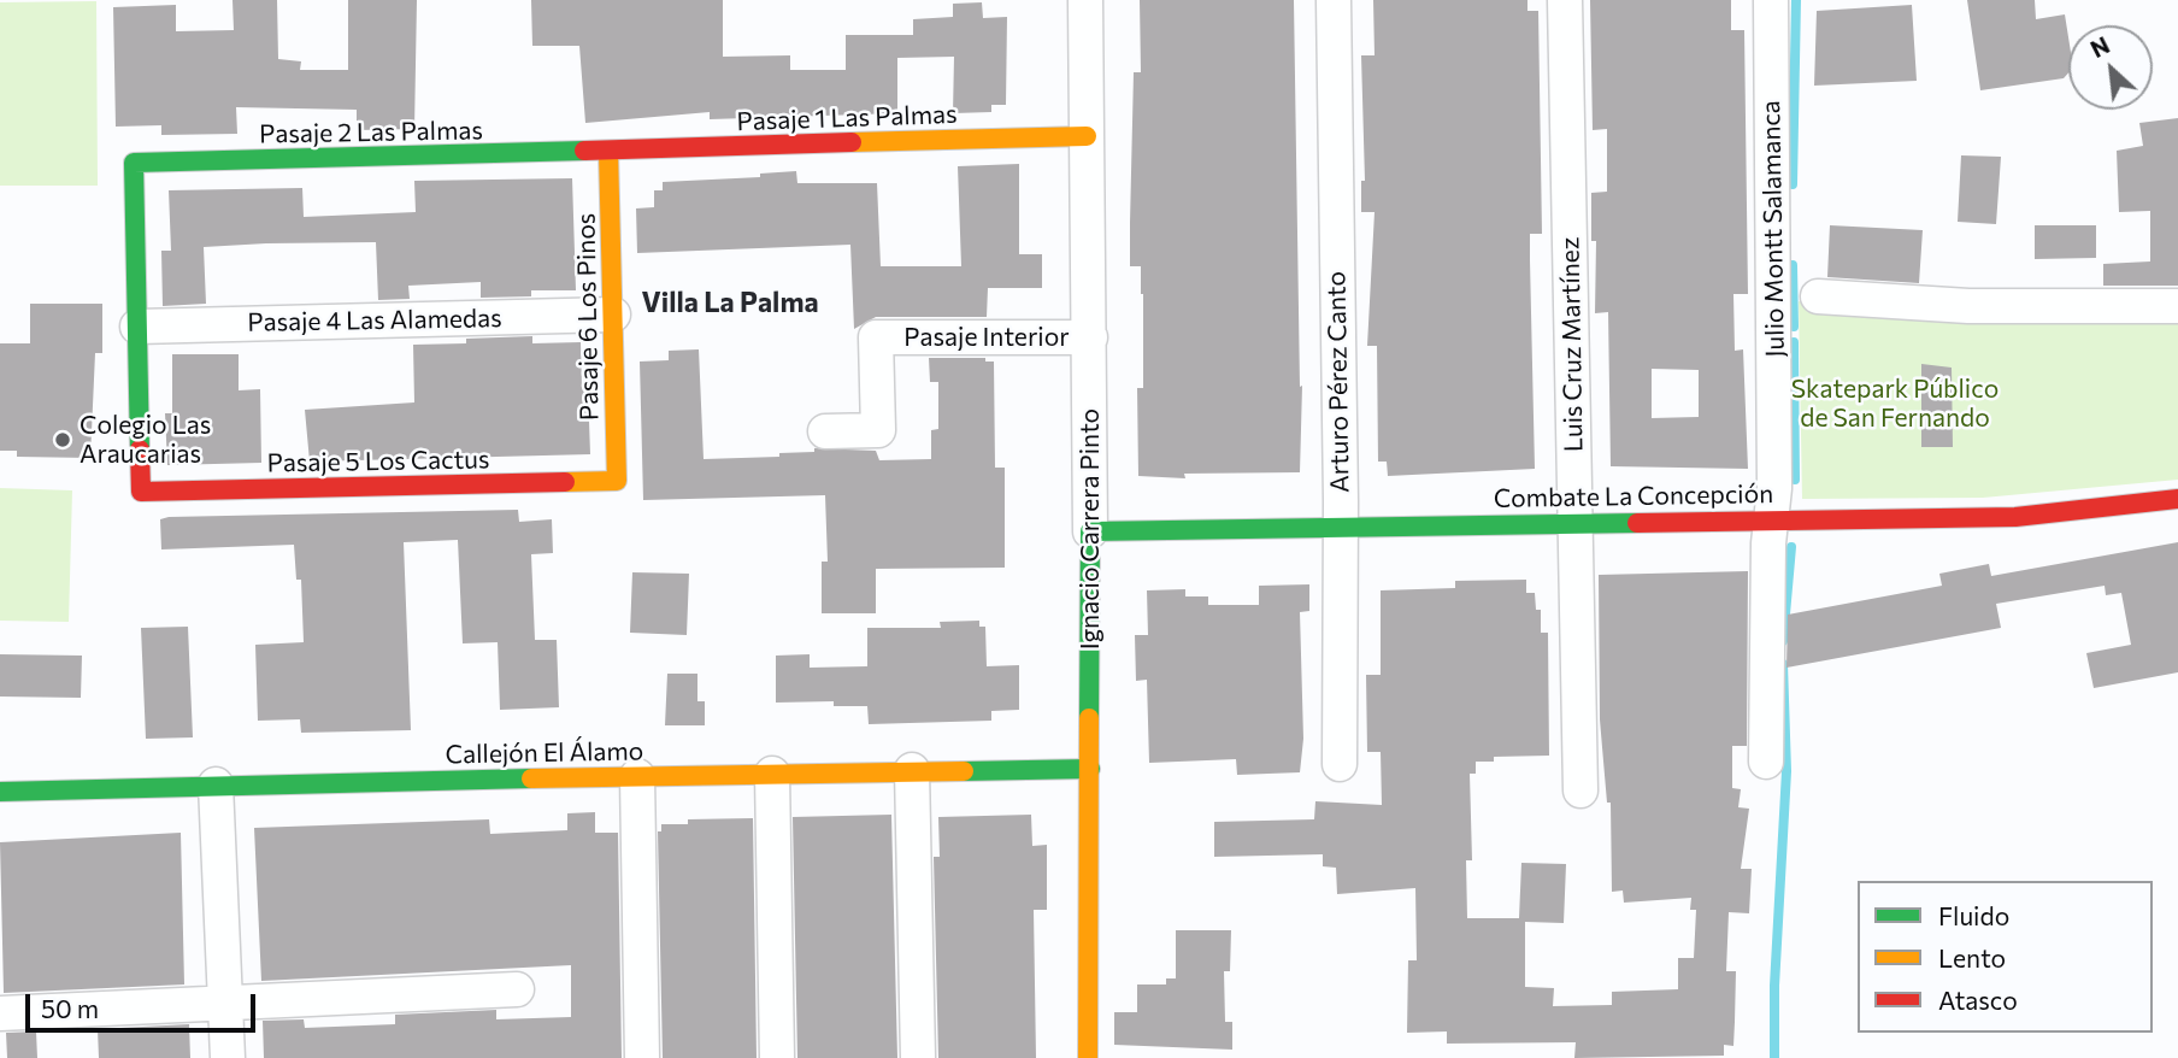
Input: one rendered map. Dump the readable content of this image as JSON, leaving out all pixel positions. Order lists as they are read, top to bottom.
{
  "streets": {
    "street": [
      "Pasaje 1 Las Palmas",
      "Pasaje 2 Las Palmas",
      "Julio Montt Salamanca",
      "Pasaje 6 Los Pinos",
      "Pasaje 4 Las Alamedas",
      "Pasaje Interior",
      "Luis Cruz Martínez",
      "Arturo Pérez Canto",
      "Pasaje 5 Los Cactus",
      "Combate La Concepción",
      "Ignacio Carrera Pinto",
      "Callejón El Álamo"
    ]
  },
  "crossings": [
    ["Pasaje 1 Las Palmas", "Pasaje 2 Las Palmas"],
    ["Pasaje 1 Las Palmas", "Pasaje 6 Los Pinos"],
    ["Pasaje 1 Las Palmas", "Ignacio Carrera Pinto"],
    ["Pasaje 2 Las Palmas", "Pasaje 6 Los Pinos"],
    ["Pasaje 2 Las Palmas", "Pasaje 4 Las Alamedas"],
    ["Pasaje 2 Las Palmas", "Pasaje 5 Los Cactus"],
    ["Julio Montt Salamanca", "Combate La Concepción"],
    ["Pasaje 6 Los Pinos", "Pasaje 4 Las Alamedas"],
    ["Pasaje 6 Los Pinos", "Pasaje 5 Los Cactus"],
    ["Pasaje 4 Las Alamedas", "Pasaje 5 Los Cactus"],
    ["Pasaje Interior", "Ignacio Carrera Pinto"],
    ["Luis Cruz Martínez", "Combate La Concepción"],
    ["Arturo Pérez Canto", "Combate La Concepción"],
    ["Combate La Concepción", "Ignacio Carrera Pinto"],
    ["Ignacio Carrera Pinto", "Callejón El Álamo"]
  ],
  "districts": ["Villa La Palma"],
  "parks": ["Skatepark Público de San Fernando"],
  "places": ["Colegio Las Araucarias"],
  "legend": ["Fluido", "Lento", "Atasco"],
  "scale_bar": "50 m",
  "north": "top left"
}
